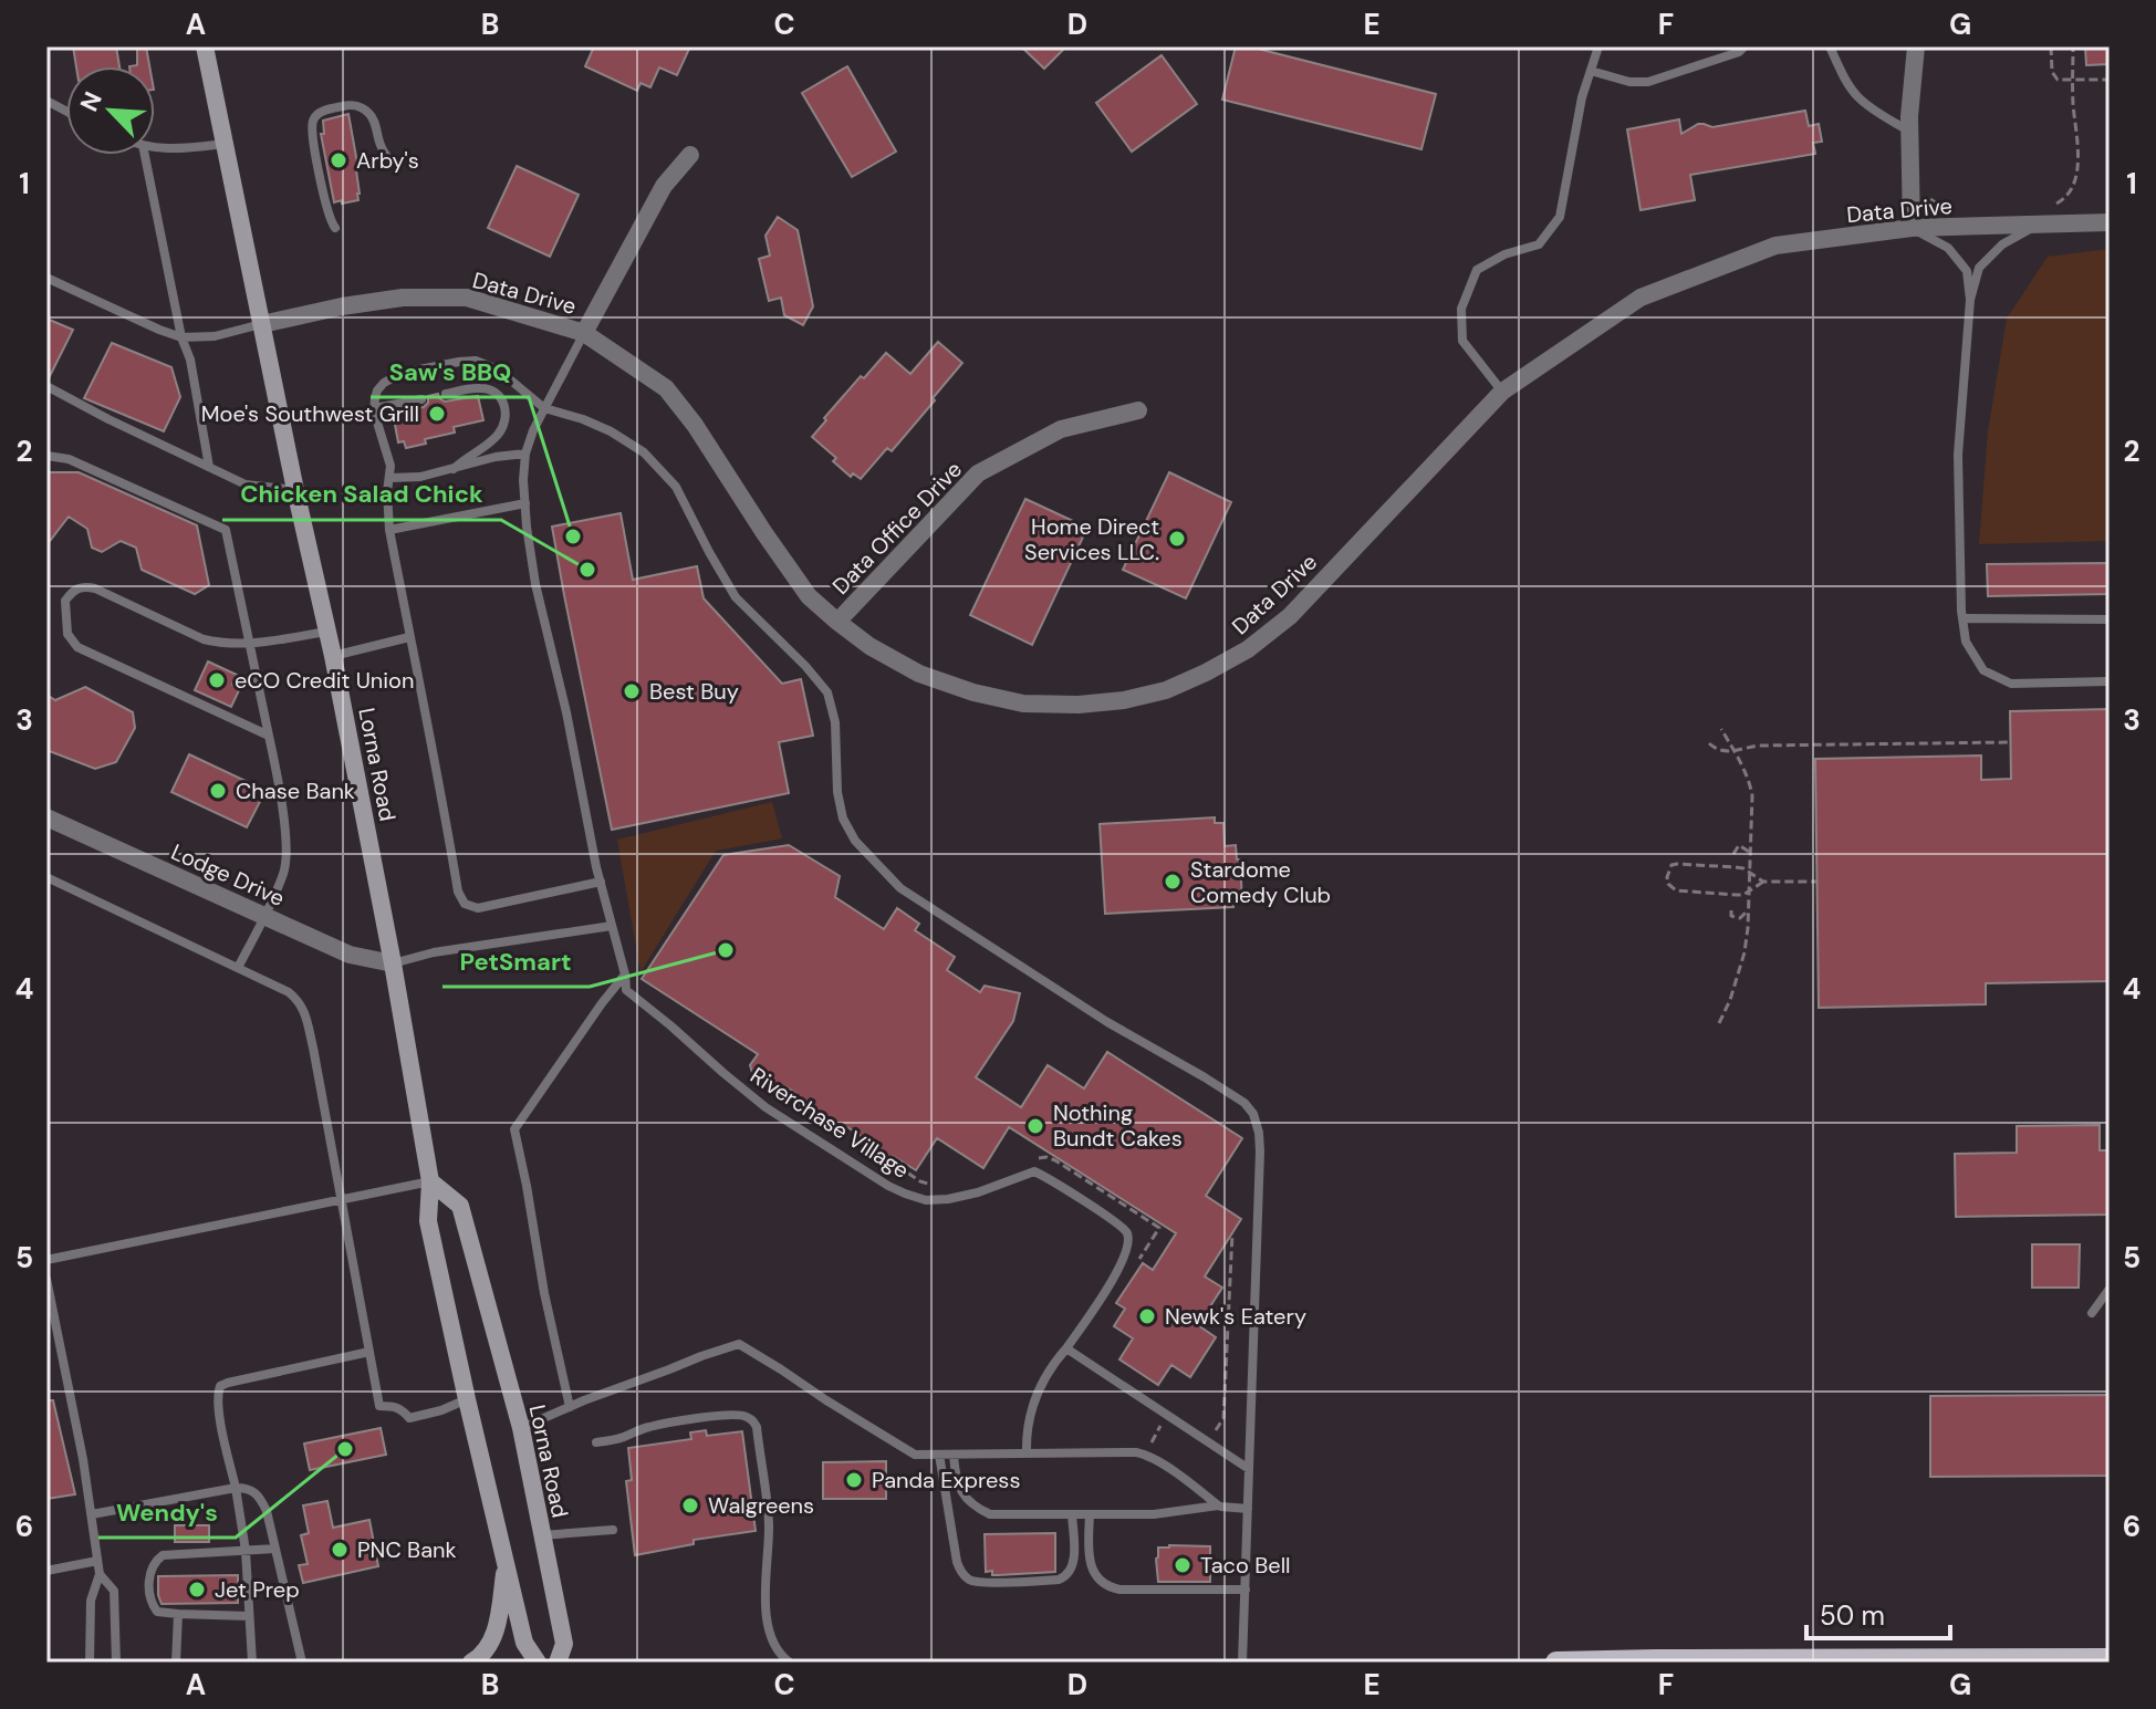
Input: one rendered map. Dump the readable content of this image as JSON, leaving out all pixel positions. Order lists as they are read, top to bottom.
{
  "streets": {
    "street": [
      "Data Drive",
      "Data Office Drive",
      "Lorna Road",
      "Lodge Drive"
    ],
    "lane": ["Riverchase Village"]
  },
  "crossings": [
    ["Data Drive", "Data Office Drive"],
    ["Data Drive", "Lorna Road"],
    ["Data Drive", "Riverchase Village"],
    ["Lorna Road", "Lodge Drive"]
  ],
  "places": [
    "Arby's",
    "Moe's Southwest Grill",
    "Saw's BBQ",
    "Home Direct Services LLC.",
    "Chicken Salad Chick",
    "eCO Credit Union",
    "Best Buy",
    "Chase Bank",
    "Stardome Comedy Club",
    "PetSmart",
    "Nothing Bundt Cakes",
    "Newk's Eatery",
    "Wendy's",
    "Panda Express",
    "Walgreens",
    "PNC Bank",
    "Taco Bell",
    "Jet Prep"
  ],
  "scale_bar": "50 m",
  "north": "top left",
  "grid": {
    "columns": [
      "A",
      "B",
      "C",
      "D",
      "E",
      "F",
      "G"
    ],
    "rows": [
      "1",
      "2",
      "3",
      "4",
      "5",
      "6"
    ]
  }
}
